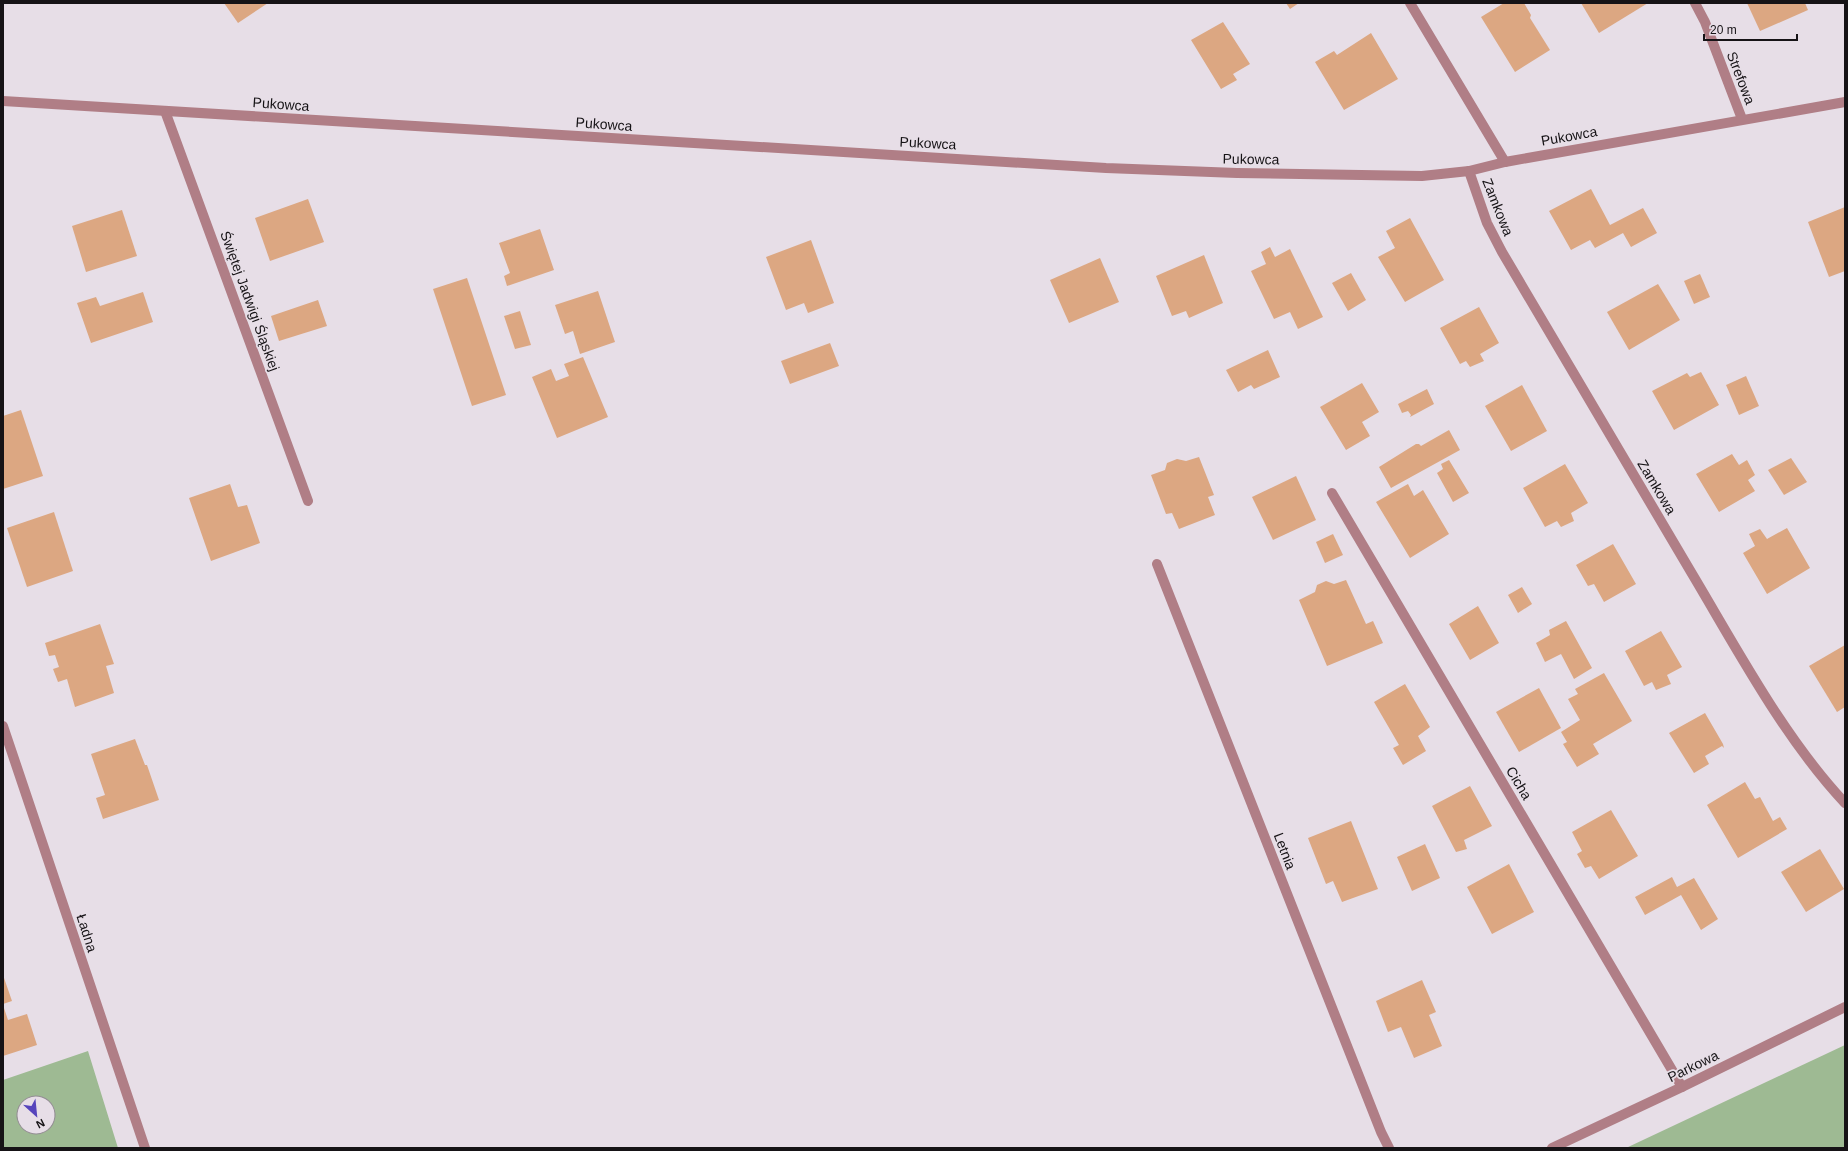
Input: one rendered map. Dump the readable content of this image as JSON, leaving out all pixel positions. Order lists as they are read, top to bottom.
{
  "streets": {
    "street": [
      "Strefowa",
      "Pukowca",
      "Zamkowa",
      "Świętej Jadwigi Śląskiej",
      "Cicha",
      "Letnia",
      "Ładna",
      "Parkowa"
    ]
  },
  "crossings": [
    ["Strefowa", "Pukowca"],
    ["Pukowca", "Zamkowa"],
    ["Pukowca", "Świętej Jadwigi Śląskiej"],
    ["Cicha", "Parkowa"]
  ],
  "scale_bar": "20 m",
  "north": "bottom right"
}
